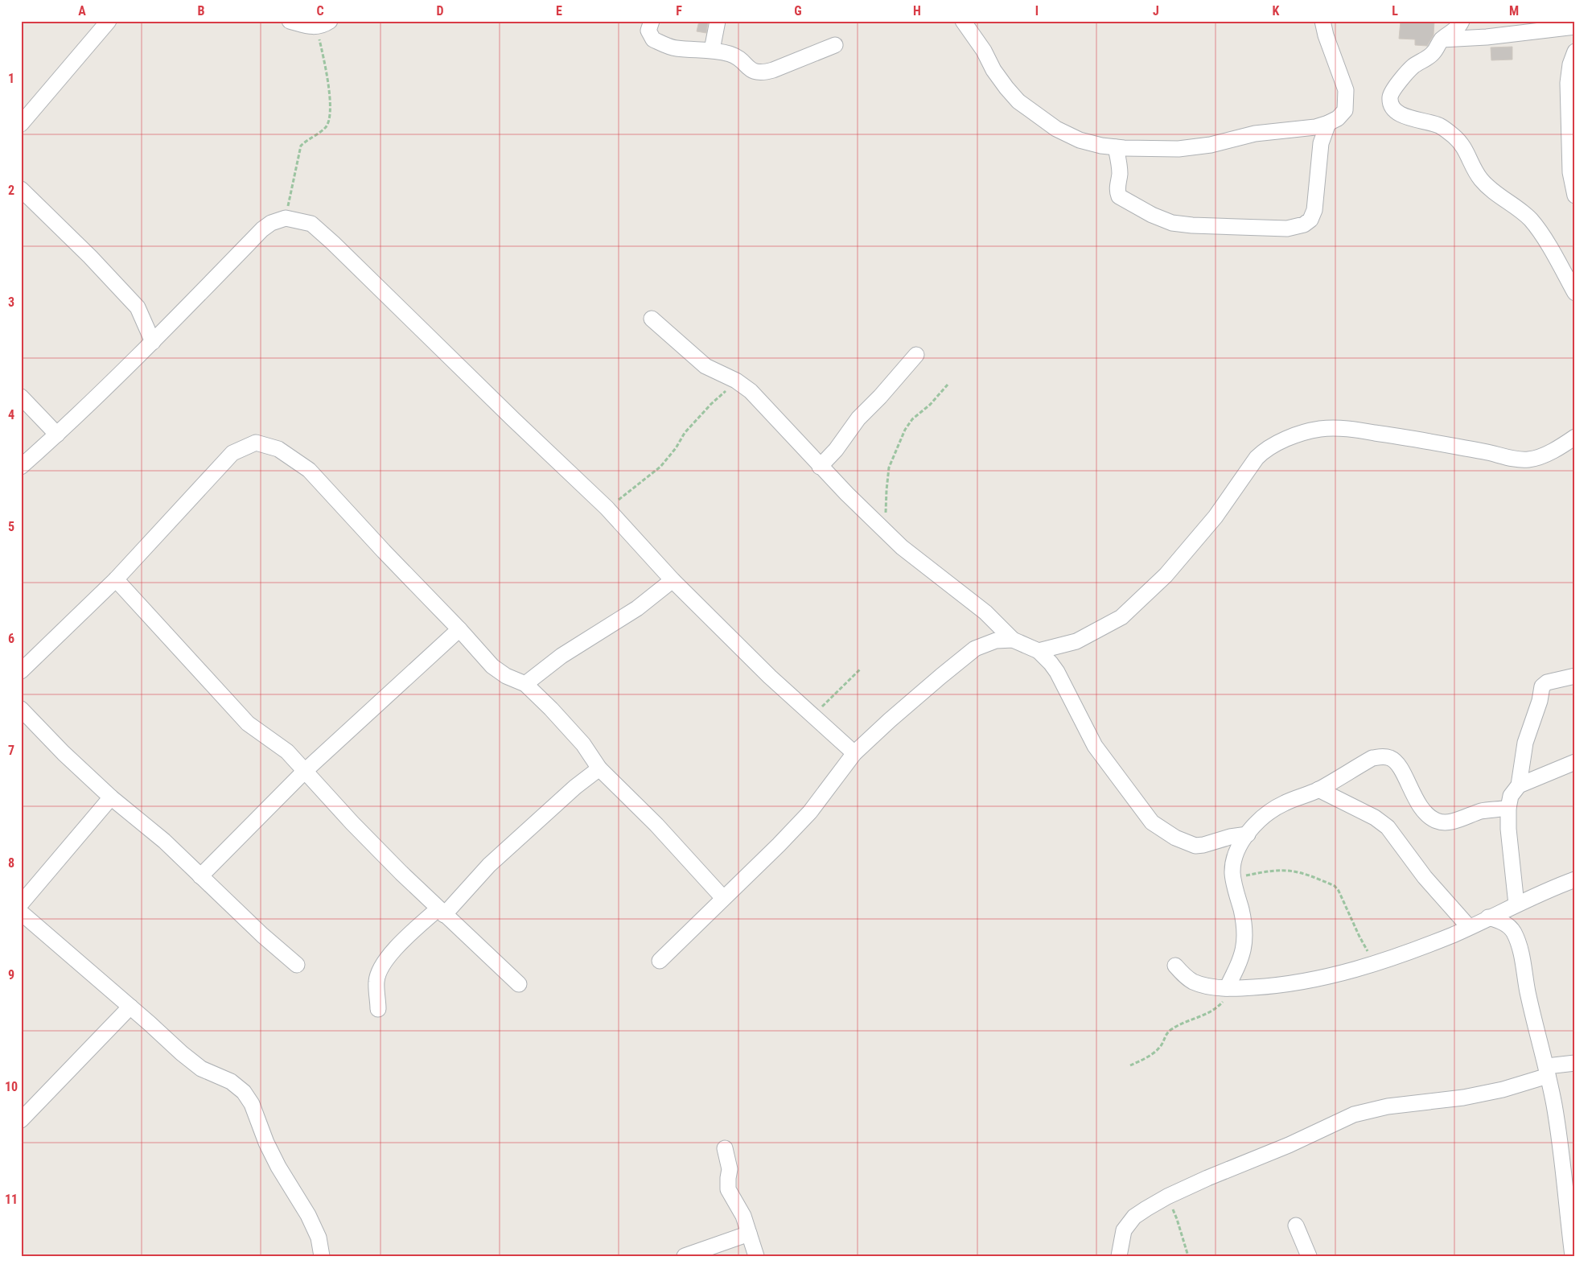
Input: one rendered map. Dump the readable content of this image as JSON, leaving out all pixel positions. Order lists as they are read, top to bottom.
{
  "grid": {
    "columns": [
      "A",
      "B",
      "C",
      "D",
      "E",
      "F",
      "G",
      "H",
      "I",
      "J",
      "K",
      "L",
      "M"
    ],
    "rows": [
      "1",
      "2",
      "3",
      "4",
      "5",
      "6",
      "7",
      "8",
      "9",
      "10",
      "11"
    ]
  }
}
